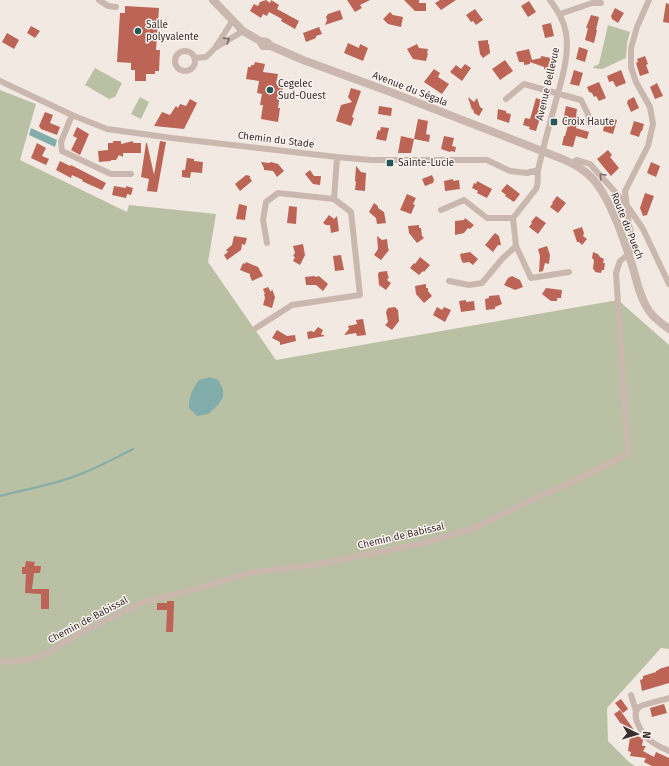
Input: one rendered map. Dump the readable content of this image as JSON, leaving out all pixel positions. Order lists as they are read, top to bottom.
{
  "streets": {
    "street": [
      "Avenue Bellevue",
      "Avenue du Ségala",
      "Chemin du Stade",
      "Route du Puech",
      "Chemin de Babissal"
    ]
  },
  "crossings": [
    ["Avenue Bellevue", "Avenue du Ségala"],
    ["Avenue Bellevue", "Route du Puech"],
    ["Avenue du Ségala", "Route du Puech"],
    ["Route du Puech", "Chemin de Babissal"]
  ],
  "places": {
    "other": ["Salle polyvalente", "Cegelec Sud-Ouest"],
    "transit": ["Croix Haute", "Sainte-Lucie"]
  },
  "north": "right"
}
